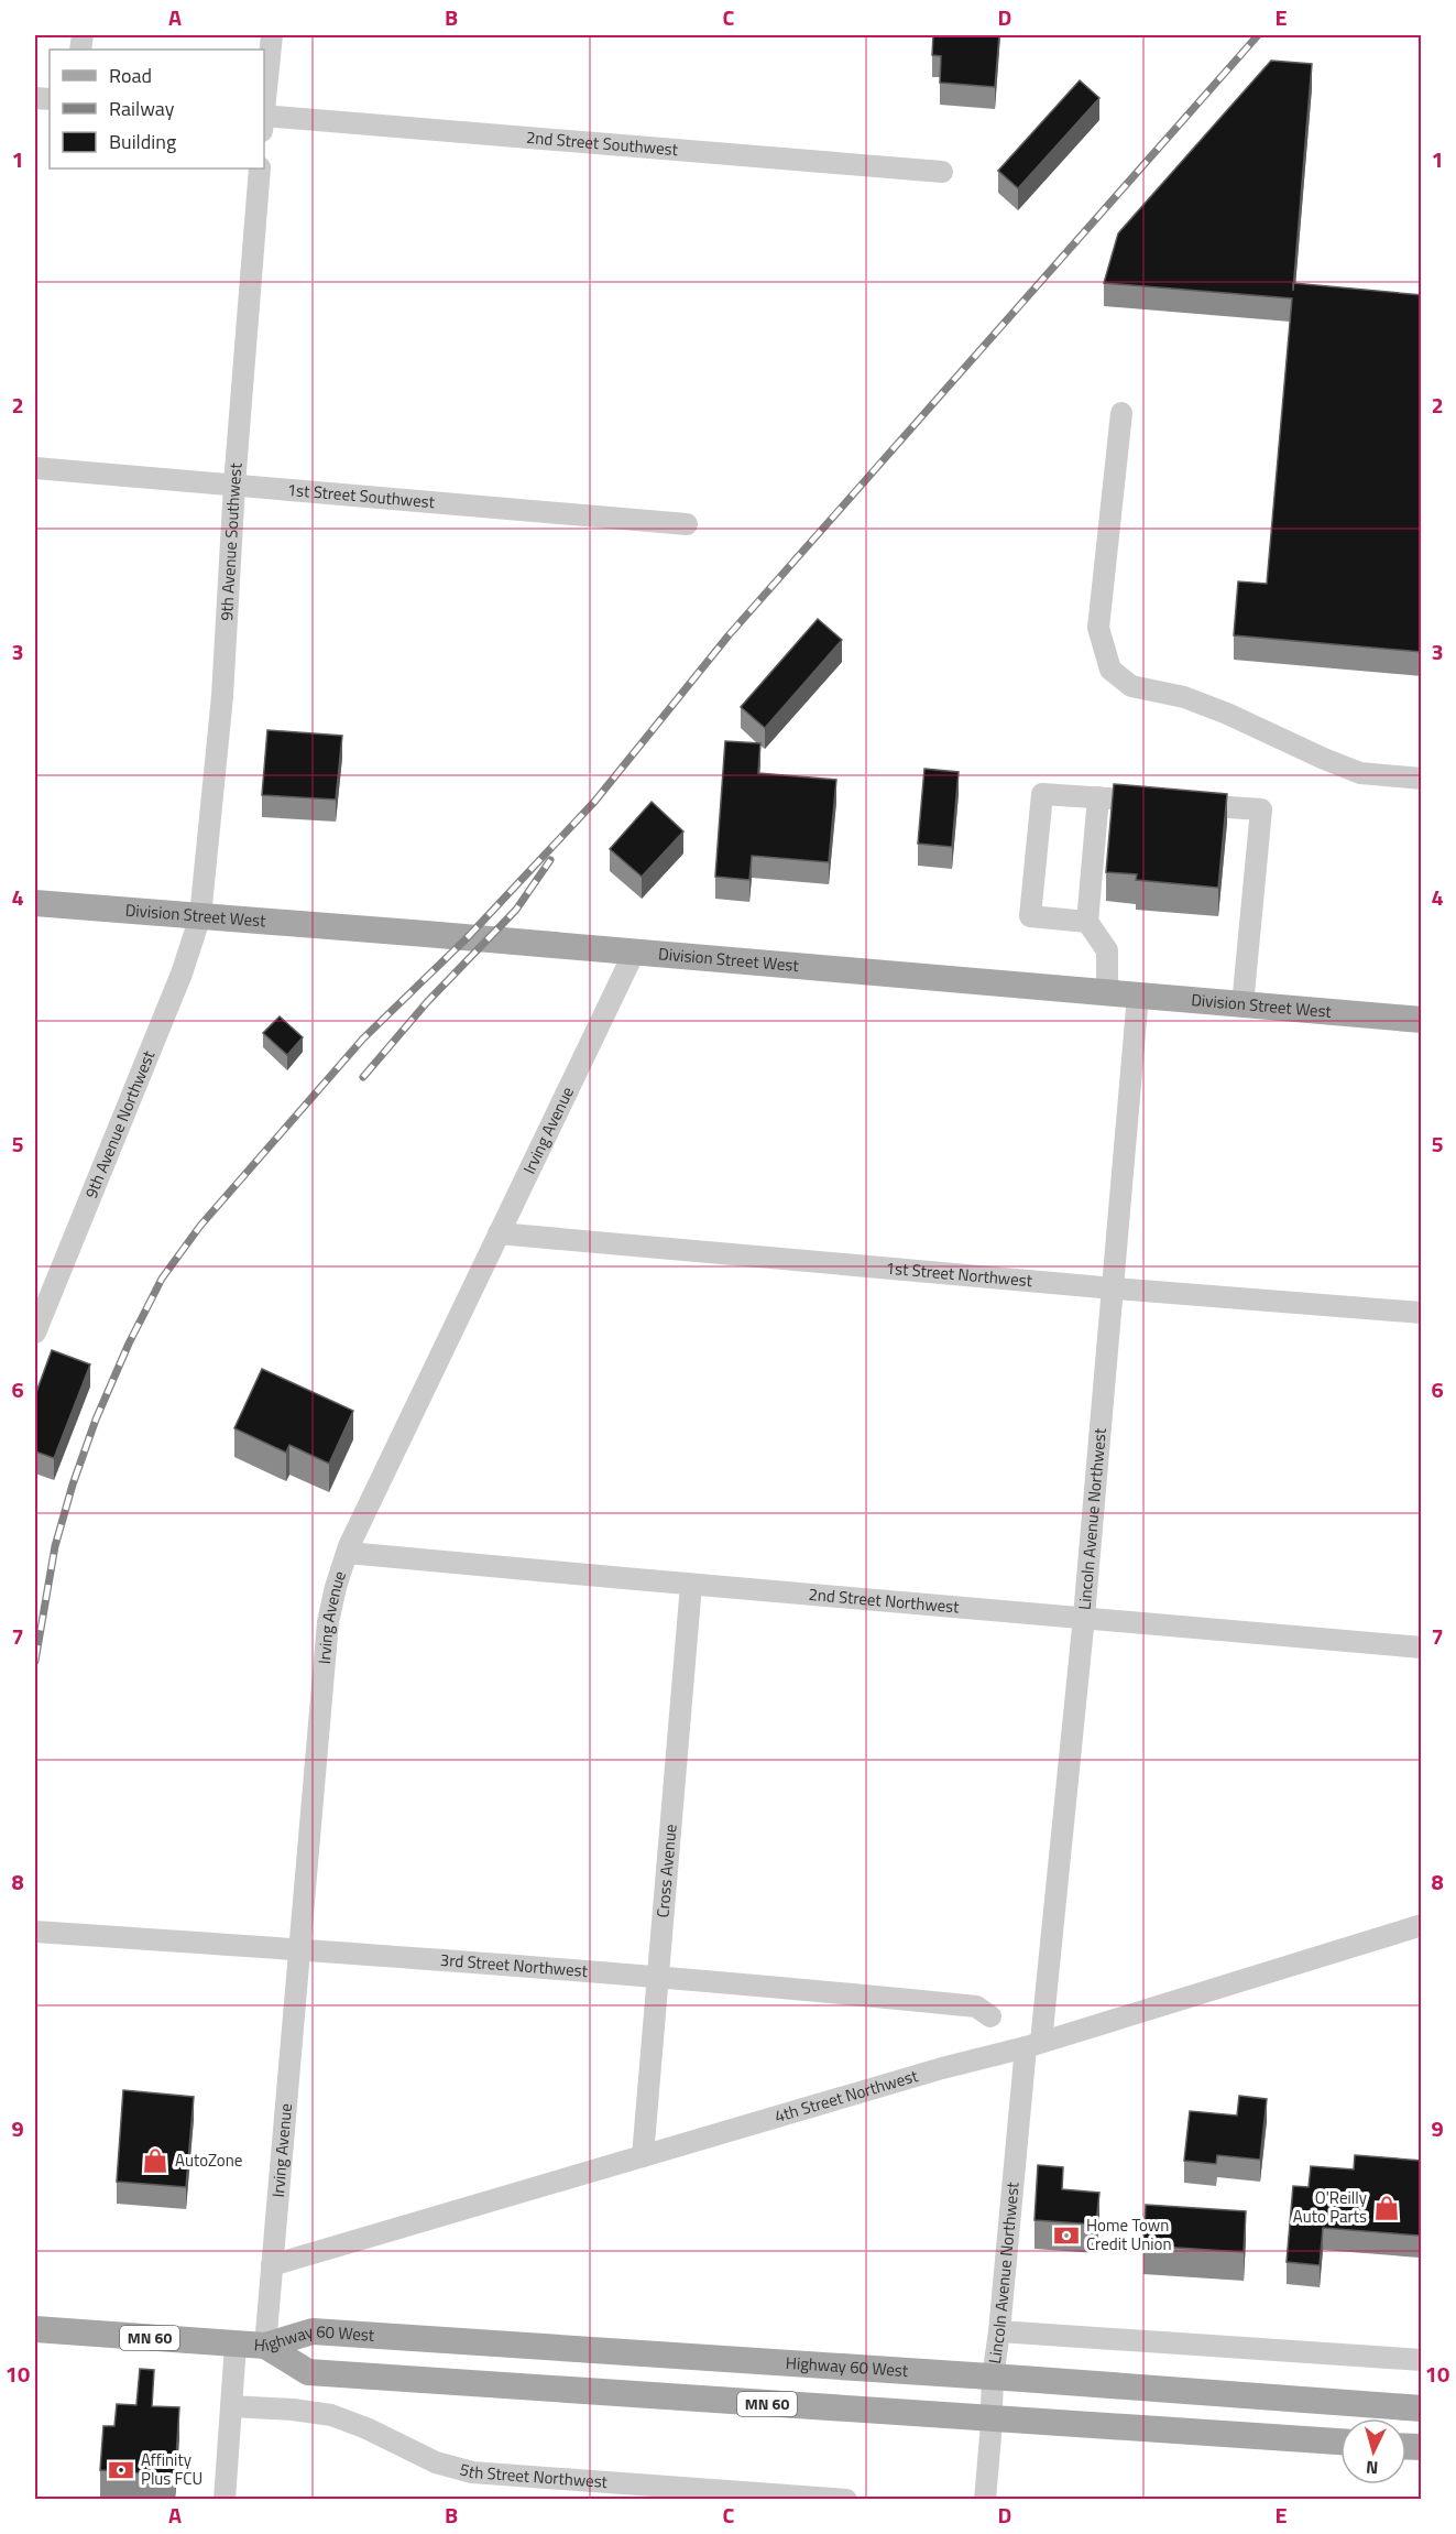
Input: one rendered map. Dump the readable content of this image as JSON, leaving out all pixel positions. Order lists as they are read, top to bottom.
{
  "streets": {
    "main road": ["Division Street West", "MN 60", "Highway 60 West"],
    "street": [
      "2nd Street Southwest",
      "1st Street Southwest",
      "9th Avenue Southwest",
      "9th Avenue Northwest",
      "Irving Avenue",
      "1st Street Northwest",
      "Lincoln Avenue Northwest",
      "2nd Street Northwest",
      "Cross Avenue",
      "3rd Street Northwest",
      "4th Street Northwest",
      "5th Street Northwest"
    ]
  },
  "crossings": [
    ["1st Street Southwest", "9th Avenue Southwest"],
    ["9th Avenue Southwest", "Division Street West"],
    ["9th Avenue Southwest", "9th Avenue Northwest"],
    ["Division Street West", "9th Avenue Northwest"],
    ["Division Street West", "Irving Avenue"],
    ["Division Street West", "Lincoln Avenue Northwest"],
    ["Irving Avenue", "1st Street Northwest"],
    ["Irving Avenue", "2nd Street Northwest"],
    ["Irving Avenue", "3rd Street Northwest"],
    ["Irving Avenue", "4th Street Northwest"],
    ["Irving Avenue", "MN 60"],
    ["Irving Avenue", "Highway 60 West"],
    ["1st Street Northwest", "Lincoln Avenue Northwest"],
    ["Lincoln Avenue Northwest", "2nd Street Northwest"],
    ["Lincoln Avenue Northwest", "4th Street Northwest"],
    ["Lincoln Avenue Northwest", "Highway 60 West"],
    ["2nd Street Northwest", "Cross Avenue"],
    ["Cross Avenue", "3rd Street Northwest"],
    ["Cross Avenue", "4th Street Northwest"],
    ["MN 60", "Highway 60 West"]
  ],
  "places": {
    "shop": ["AutoZone", "O'Reilly Auto Parts"],
    "bank": ["Home Town Credit Union", "Affinity Plus FCU"]
  },
  "legend": ["Road", "Railway", "Building"],
  "north": "bottom",
  "grid": {
    "columns": [
      "A",
      "B",
      "C",
      "D",
      "E"
    ],
    "rows": [
      "1",
      "2",
      "3",
      "4",
      "5",
      "6",
      "7",
      "8",
      "9",
      "10"
    ]
  }
}
